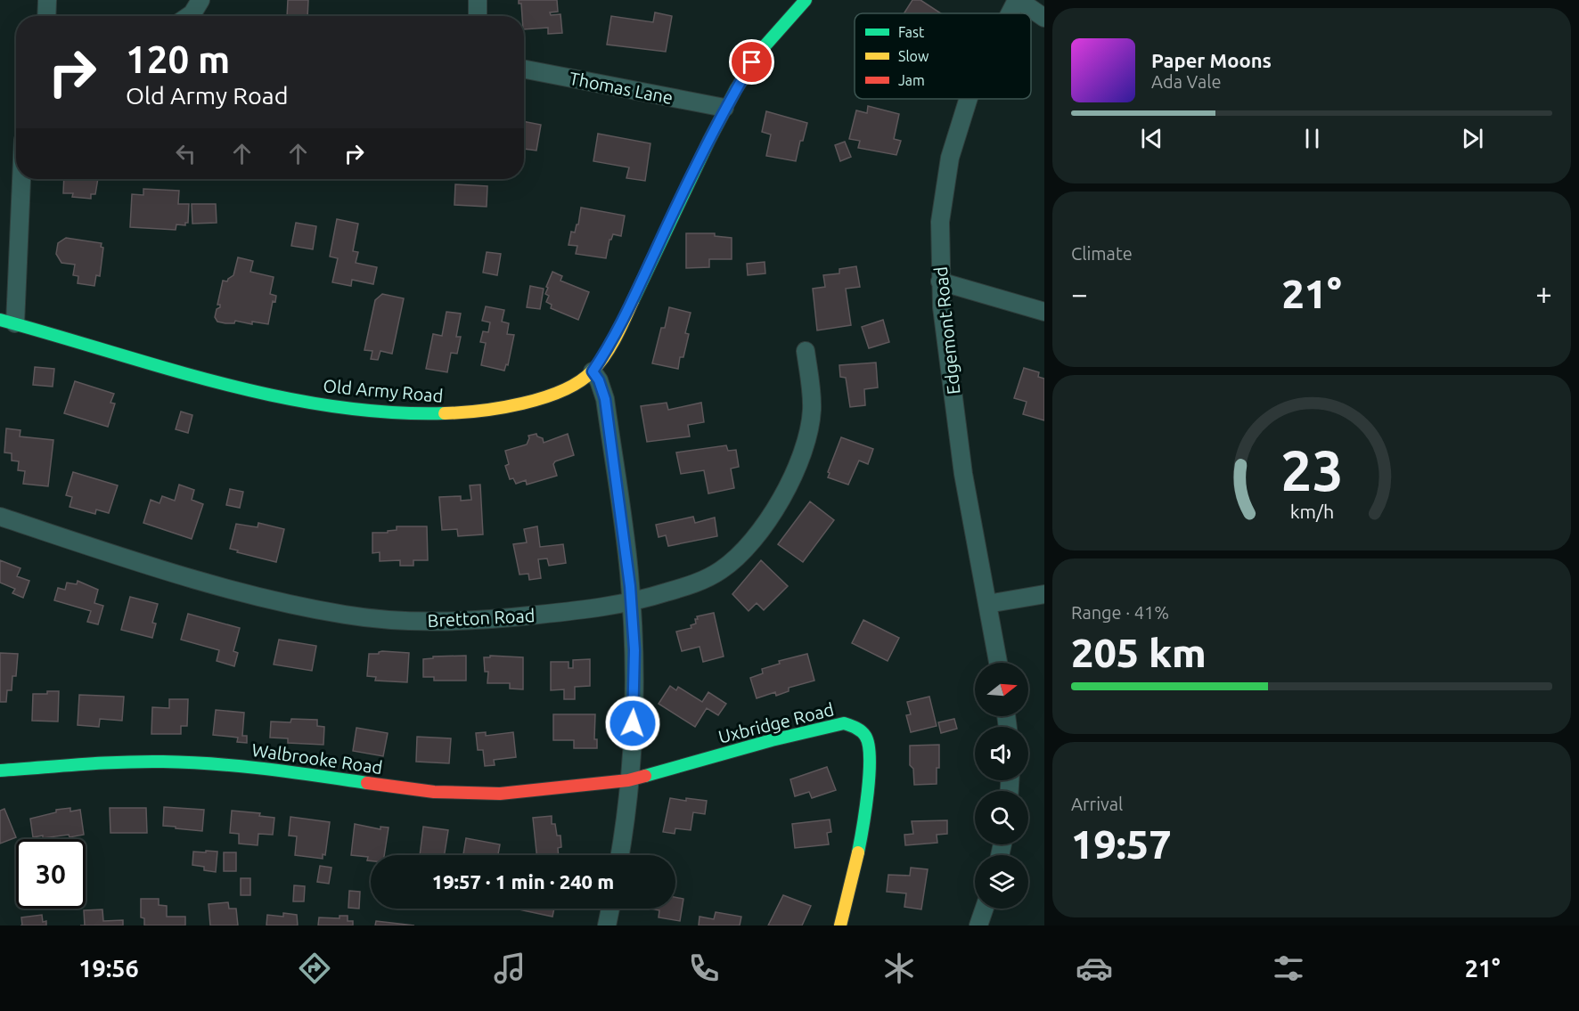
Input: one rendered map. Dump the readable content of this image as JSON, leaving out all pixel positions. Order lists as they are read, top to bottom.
{
  "streets": {
    "street": [
      "Thomas Lane",
      "Edgemont Road",
      "Old Army Road",
      "Bretton Road",
      "Uxbridge Road",
      "Walbrooke Road"
    ]
  },
  "crossings": [
    ["Thomas Lane", "Old Army Road"],
    ["Uxbridge Road", "Walbrooke Road"]
  ],
  "legend": ["Fast", "Slow", "Jam"],
  "north": "right",
  "page": {
    "turn": ["120 m", "Old Army Road"],
    "song": ["Paper Moons", "Ada Vale"],
    "tile": [
      "Climate",
      ["Range · 41%", "205 km"],
      ["Arrival", "19:57"]
    ],
    "heat": ["−", "21°", "+"],
    "limit": "30",
    "trip": "19:57 · 1 min · 240 m",
    "tabs": ["19:56", "21°"],
    "gauge": ["23", "km/h"]
  }
}
